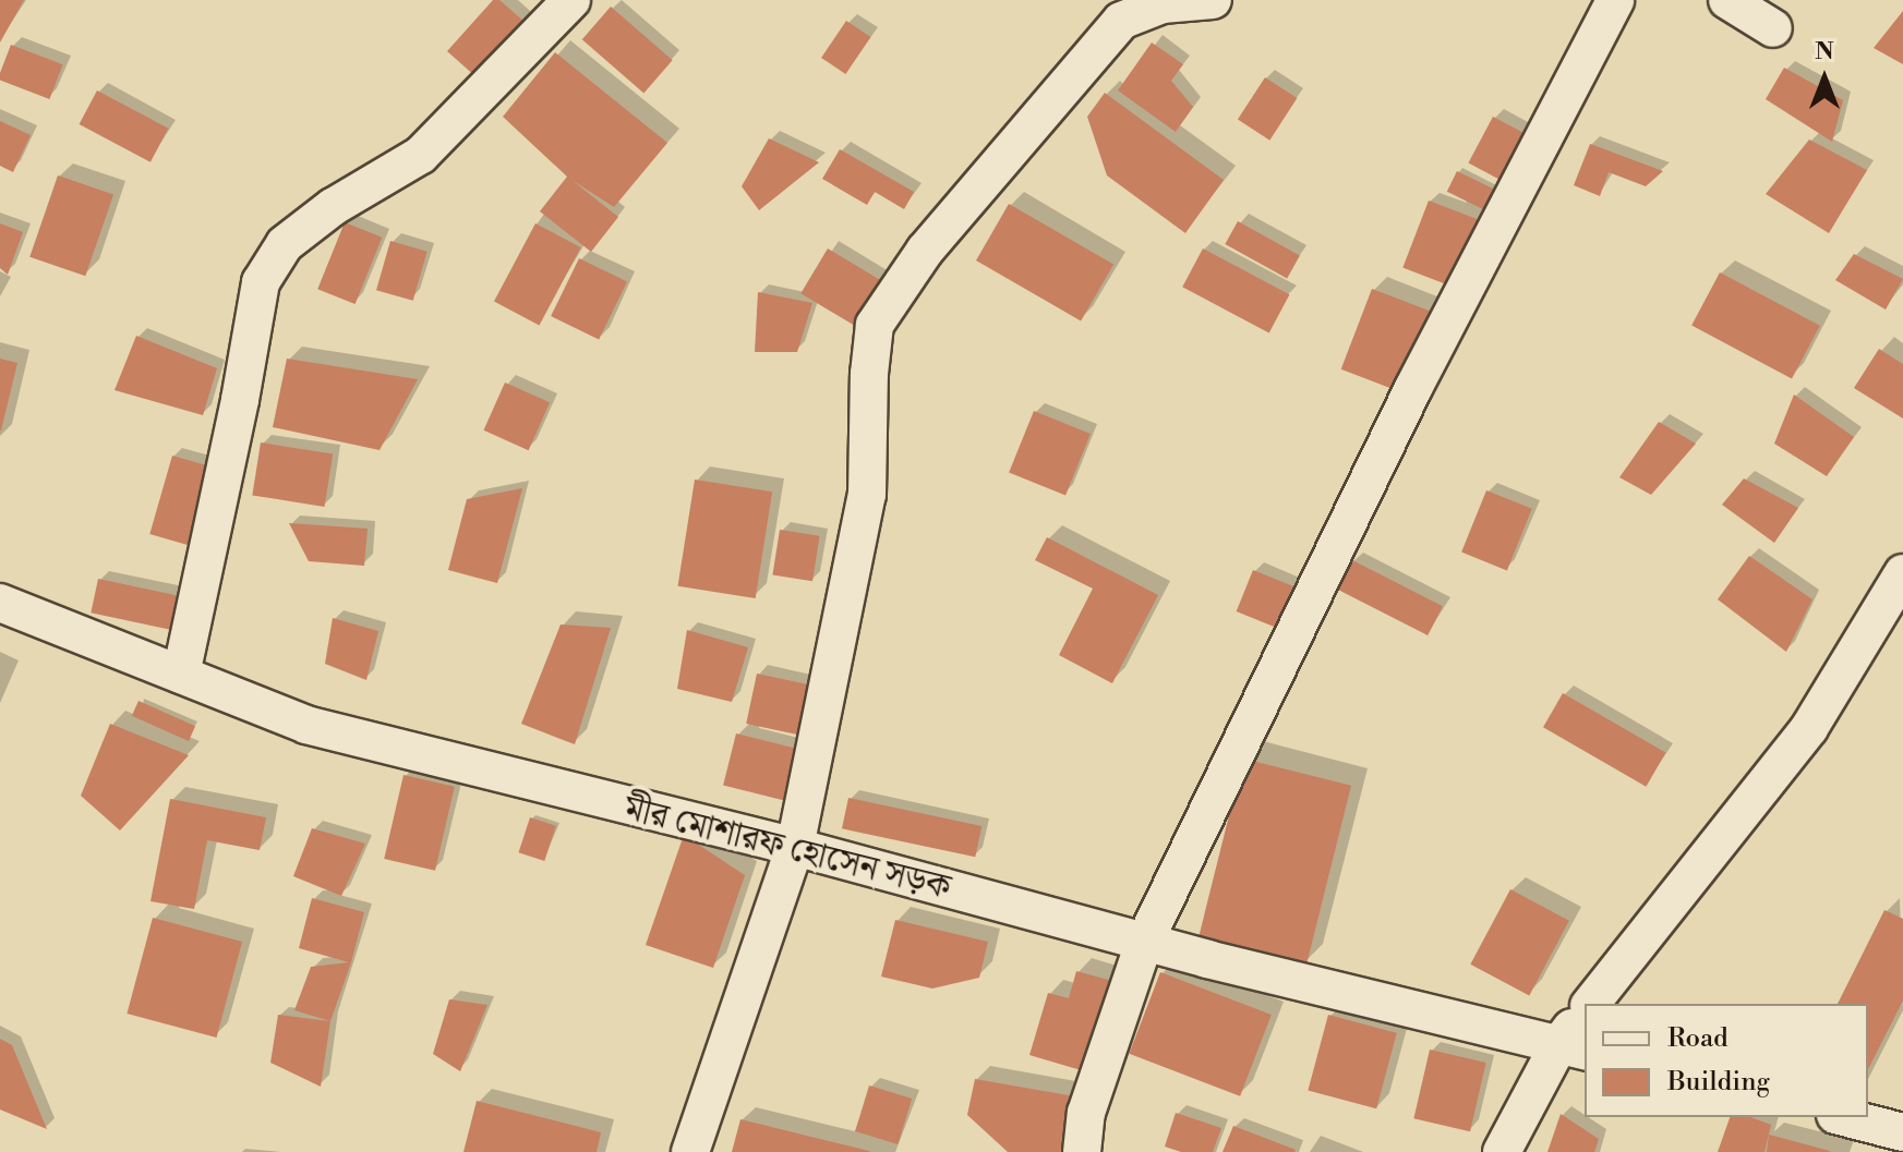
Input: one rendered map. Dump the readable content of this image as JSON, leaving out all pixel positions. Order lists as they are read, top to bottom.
{
  "streets": {
    "street": ["মীর মোশারফ হোসেন সড়ক"]
  },
  "legend": ["Road", "Building"],
  "north": "top"
}
